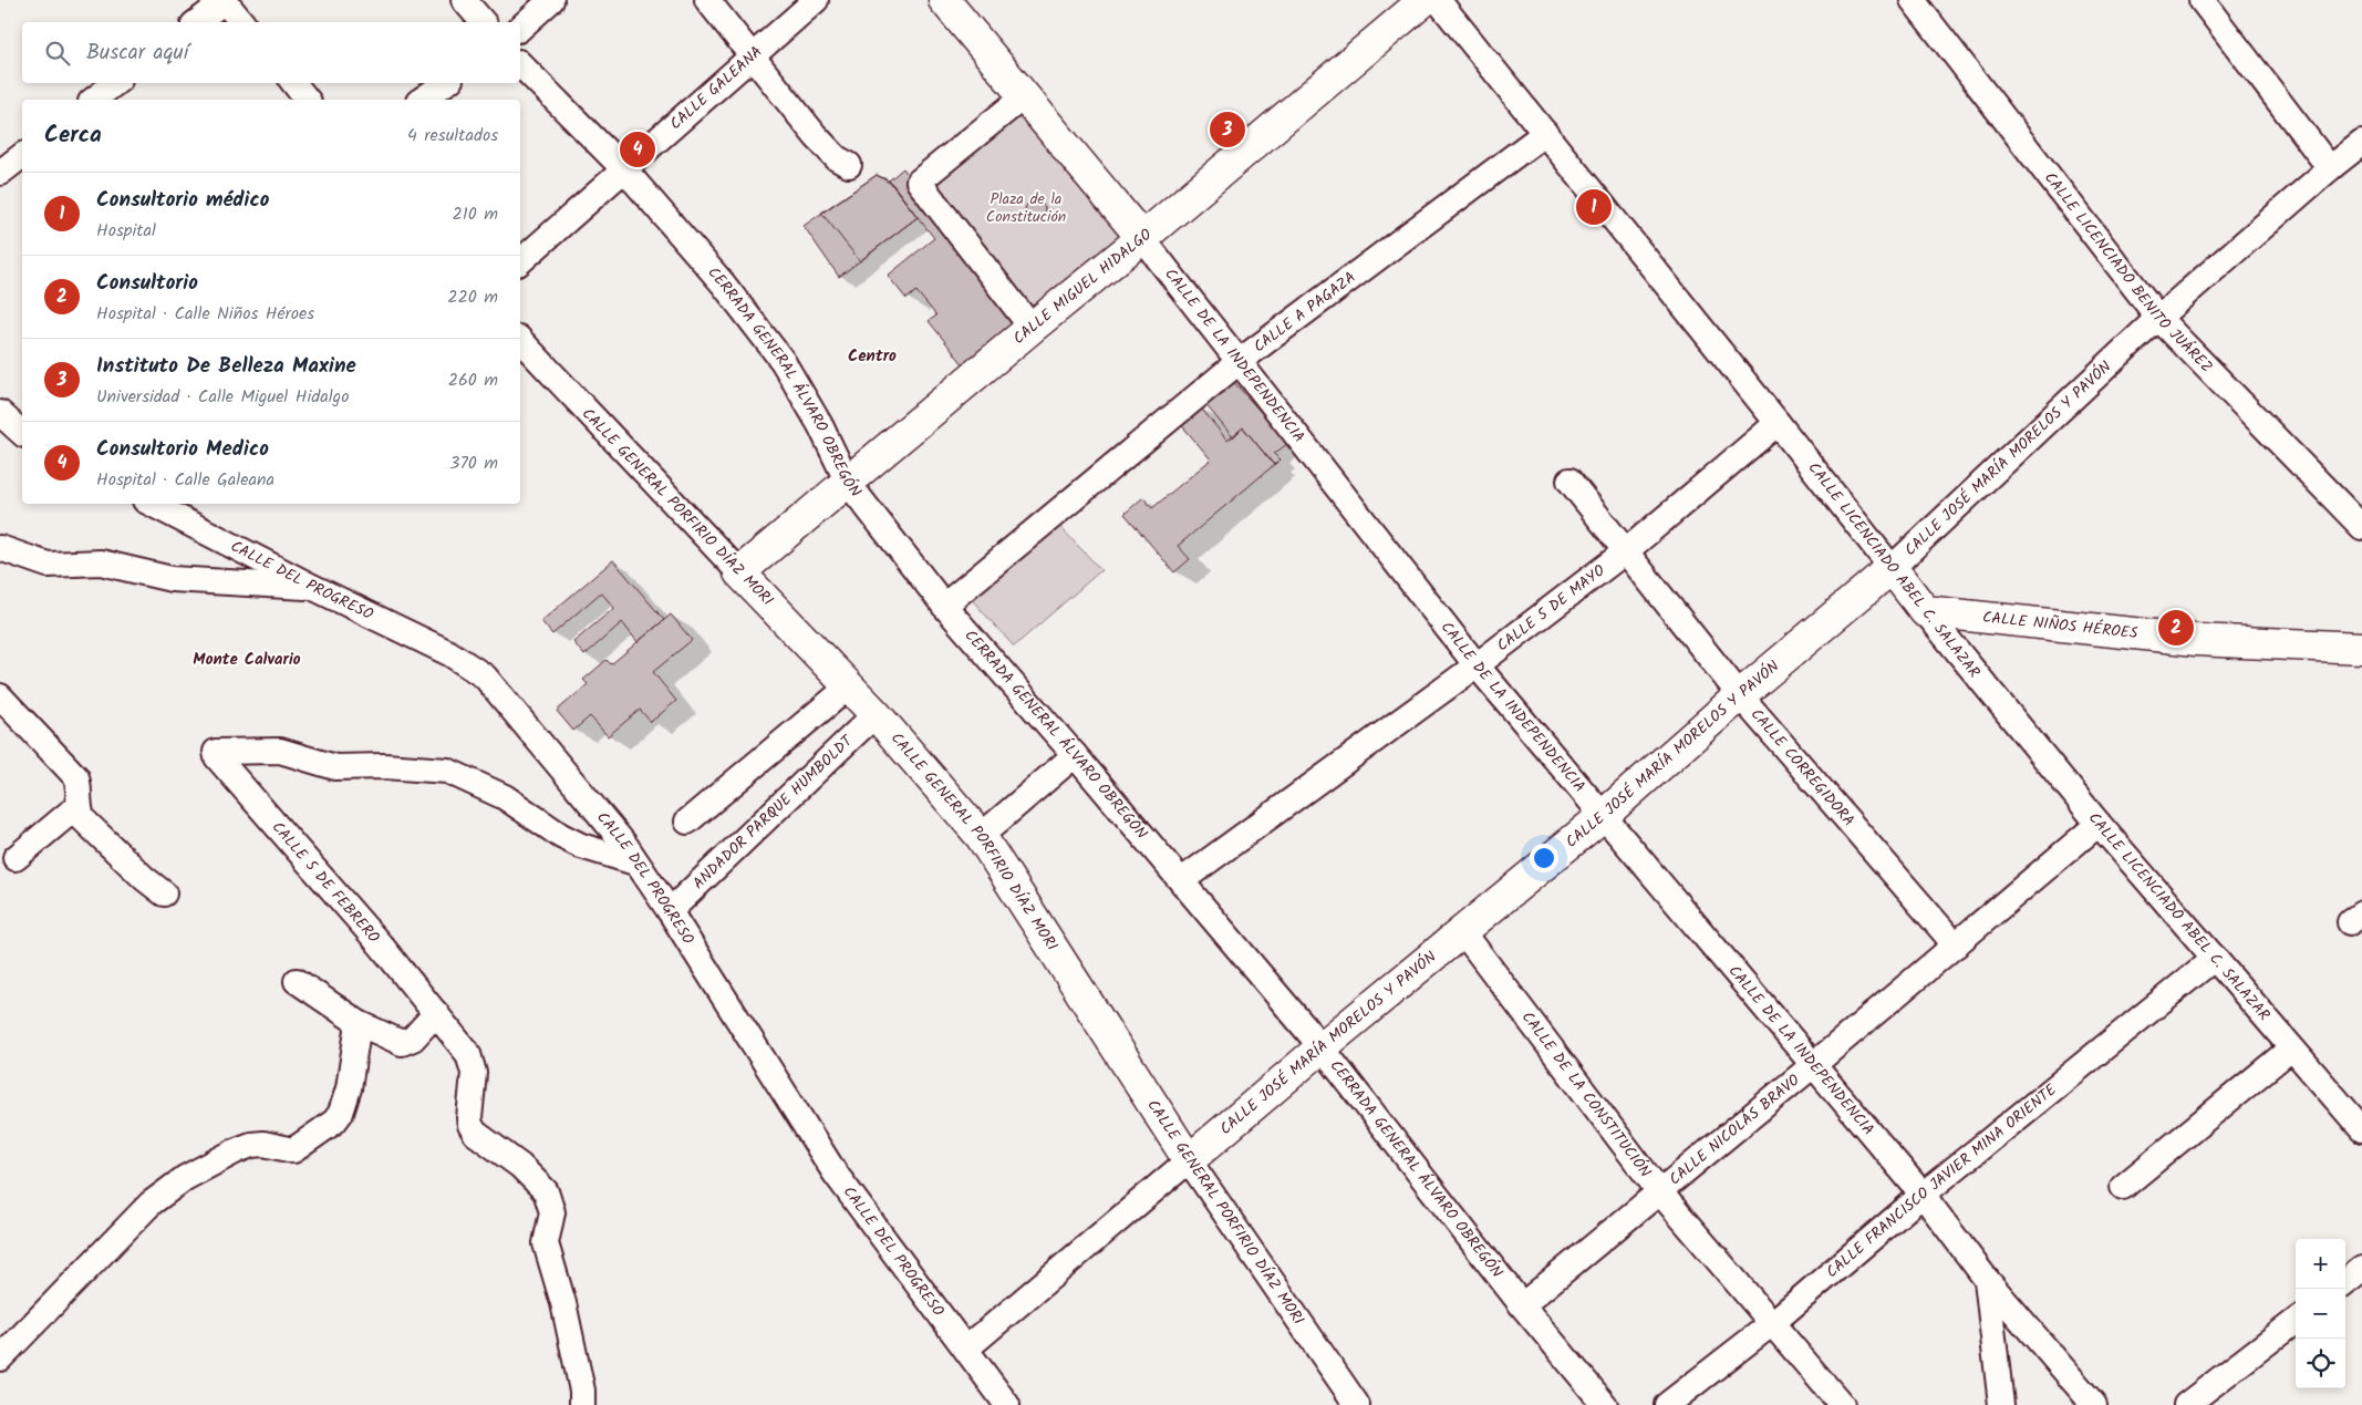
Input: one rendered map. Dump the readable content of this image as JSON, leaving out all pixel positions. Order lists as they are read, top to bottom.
{
  "streets": {
    "street": [
      "CALLE GALEANA",
      "CALLE LICENCIADO BENITO JUÁREZ",
      "CALLE MIGUEL HIDALGO",
      "CALLE A PAGAZA",
      "CALLE DE LA INDEPENDENCIA",
      "CERRADA GENERAL ÁLVARO OBREGÓN",
      "CALLE JOSÉ MARÍA MORELOS Y PAVÓN",
      "CALLE GENERAL PORFIRIO DÍAZ MORI",
      "CALLE LICENCIADO ABEL C. SALAZAR",
      "CALLE DEL PROGRESO",
      "CALLE 5 DE MAYO",
      "CALLE NIÑOS HÉROES",
      "CALLE CORREGIDORA",
      "ANDADOR PARQUE HUMBOLDT",
      "CALLE 5 DE FEBRERO",
      "CALLE DE LA CONSTITUCIÓN",
      "CALLE NICOLÁS BRAVO",
      "CALLE FRANCISCO JAVIER MINA ORIENTE"
    ]
  },
  "crossings": [
    ["CALLE GALEANA", "CERRADA GENERAL ÁLVARO OBREGÓN"],
    ["CALLE LICENCIADO BENITO JUÁREZ", "CALLE JOSÉ MARÍA MORELOS Y PAVÓN"],
    ["CALLE MIGUEL HIDALGO", "CALLE DE LA INDEPENDENCIA"],
    ["CALLE MIGUEL HIDALGO", "CERRADA GENERAL ÁLVARO OBREGÓN"],
    ["CALLE MIGUEL HIDALGO", "CALLE GENERAL PORFIRIO DÍAZ MORI"],
    ["CALLE A PAGAZA", "CALLE DE LA INDEPENDENCIA"],
    ["CALLE A PAGAZA", "CERRADA GENERAL ÁLVARO OBREGÓN"],
    ["CALLE A PAGAZA", "CALLE LICENCIADO ABEL C. SALAZAR"],
    ["CALLE DE LA INDEPENDENCIA", "CALLE JOSÉ MARÍA MORELOS Y PAVÓN"],
    ["CALLE DE LA INDEPENDENCIA", "CALLE 5 DE MAYO"],
    ["CALLE DE LA INDEPENDENCIA", "CALLE NICOLÁS BRAVO"],
    ["CALLE DE LA INDEPENDENCIA", "CALLE FRANCISCO JAVIER MINA ORIENTE"],
    ["CERRADA GENERAL ÁLVARO OBREGÓN", "CALLE JOSÉ MARÍA MORELOS Y PAVÓN"],
    ["CERRADA GENERAL ÁLVARO OBREGÓN", "CALLE 5 DE MAYO"],
    ["CERRADA GENERAL ÁLVARO OBREGÓN", "CALLE NICOLÁS BRAVO"],
    ["CALLE JOSÉ MARÍA MORELOS Y PAVÓN", "CALLE GENERAL PORFIRIO DÍAZ MORI"],
    ["CALLE JOSÉ MARÍA MORELOS Y PAVÓN", "CALLE LICENCIADO ABEL C. SALAZAR"],
    ["CALLE JOSÉ MARÍA MORELOS Y PAVÓN", "CALLE DEL PROGRESO"],
    ["CALLE JOSÉ MARÍA MORELOS Y PAVÓN", "CALLE CORREGIDORA"],
    ["CALLE JOSÉ MARÍA MORELOS Y PAVÓN", "CALLE DE LA CONSTITUCIÓN"],
    ["CALLE GENERAL PORFIRIO DÍAZ MORI", "ANDADOR PARQUE HUMBOLDT"],
    ["CALLE LICENCIADO ABEL C. SALAZAR", "CALLE 5 DE MAYO"],
    ["CALLE LICENCIADO ABEL C. SALAZAR", "CALLE NIÑOS HÉROES"],
    ["CALLE LICENCIADO ABEL C. SALAZAR", "CALLE NICOLÁS BRAVO"],
    ["CALLE LICENCIADO ABEL C. SALAZAR", "CALLE FRANCISCO JAVIER MINA ORIENTE"],
    ["CALLE DEL PROGRESO", "ANDADOR PARQUE HUMBOLDT"],
    ["CALLE DEL PROGRESO", "CALLE 5 DE FEBRERO"],
    ["CALLE 5 DE MAYO", "CALLE CORREGIDORA"],
    ["CALLE CORREGIDORA", "CALLE NICOLÁS BRAVO"],
    ["CALLE DE LA CONSTITUCIÓN", "CALLE NICOLÁS BRAVO"],
    ["CALLE DE LA CONSTITUCIÓN", "CALLE FRANCISCO JAVIER MINA ORIENTE"]
  ],
  "districts": ["Centro", "Monte Calvario"],
  "parks": ["Plaza de la Constitución"],
  "page": {
    "search": "Buscar aquí",
    "heading": ["Cerca", "4 resultados"],
    "pins": [
      "3",
      "4",
      "1",
      "2"
    ],
    "list": [
      {
        "mark": "1",
        "name": "Consultorio médico",
        "note": "Hospital",
        "value": "210 m"
      },
      {
        "mark": "2",
        "name": "Consultorio",
        "note": "Hospital · Calle Niños Héroes",
        "value": "220 m"
      },
      {
        "mark": "3",
        "name": "Instituto De Belleza Maxine",
        "note": "Universidad · Calle Miguel Hidalgo",
        "value": "260 m"
      },
      {
        "mark": "4",
        "name": "Consultorio Medico",
        "note": "Hospital · Calle Galeana",
        "value": "370 m"
      }
    ],
    "map_buttons": ["+", "−"]
  }
}
